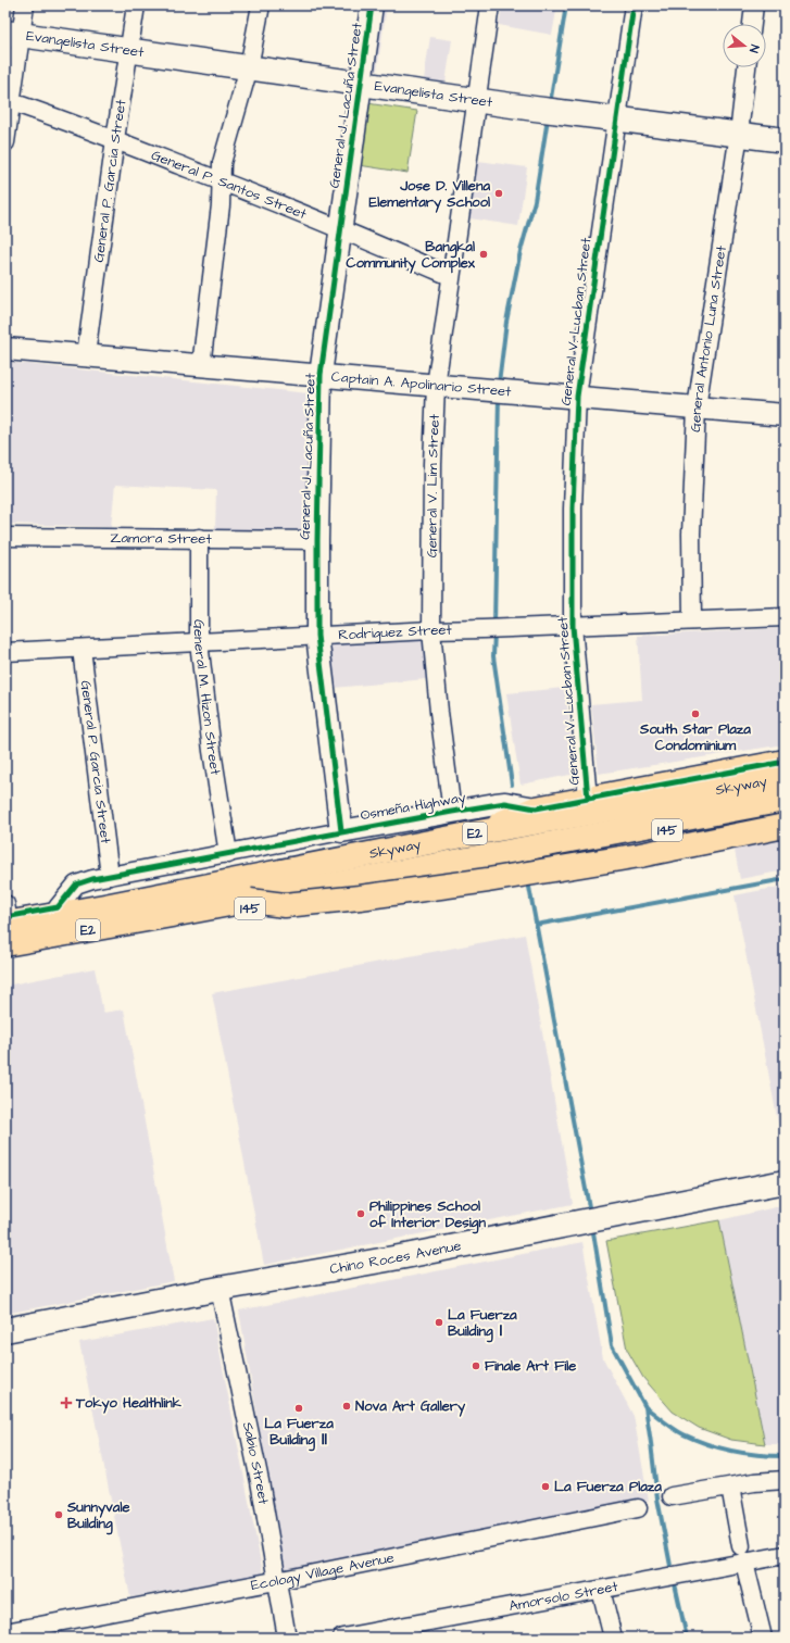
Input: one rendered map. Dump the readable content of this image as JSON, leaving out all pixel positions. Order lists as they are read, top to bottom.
{
  "streets": {
    "main road": [
      "Evangelista Street",
      "Skyway",
      "Osmeña Highway",
      "145",
      "E2",
      "Chino Roces Avenue"
    ],
    "street": [
      "General J. Lacuña Street",
      "General P. Garcia Street",
      "General P. Santos Street",
      "General V. Lucban Street",
      "General Antonio Luna Street",
      "Captain A. Apolinario Street",
      "General V. Lim Street",
      "Zamora Street",
      "Rodriguez Street",
      "General M. Hizon Street",
      "Sabio Street",
      "Ecology Village Avenue",
      "Amorsolo Street"
    ]
  },
  "crossings": [
    ["Evangelista Street", "General J. Lacuña Street"],
    ["Evangelista Street", "General P. Garcia Street"],
    ["Evangelista Street", "General V. Lucban Street"],
    ["Evangelista Street", "General Antonio Luna Street"],
    ["Evangelista Street", "General V. Lim Street"],
    ["General J. Lacuña Street", "General P. Santos Street"],
    ["General J. Lacuña Street", "Captain A. Apolinario Street"],
    ["General J. Lacuña Street", "Zamora Street"],
    ["General J. Lacuña Street", "Rodriguez Street"],
    ["General J. Lacuña Street", "Osmeña Highway"],
    ["General P. Garcia Street", "General P. Santos Street"],
    ["General P. Garcia Street", "Captain A. Apolinario Street"],
    ["General P. Garcia Street", "Rodriguez Street"],
    ["General P. Garcia Street", "Osmeña Highway"],
    ["General P. Santos Street", "General V. Lim Street"],
    ["General V. Lucban Street", "Captain A. Apolinario Street"],
    ["General V. Lucban Street", "Rodriguez Street"],
    ["General V. Lucban Street", "Osmeña Highway"],
    ["General Antonio Luna Street", "Captain A. Apolinario Street"],
    ["General Antonio Luna Street", "Rodriguez Street"],
    ["Captain A. Apolinario Street", "General V. Lim Street"],
    ["General V. Lim Street", "Rodriguez Street"],
    ["General V. Lim Street", "Osmeña Highway"],
    ["Zamora Street", "General M. Hizon Street"],
    ["Rodriguez Street", "General M. Hizon Street"],
    ["General M. Hizon Street", "Osmeña Highway"],
    ["Skyway", "Osmeña Highway"],
    ["Chino Roces Avenue", "Sabio Street"],
    ["Sabio Street", "Ecology Village Avenue"]
  ],
  "places": {
    "other": [
      "Jose D. Villena Elementary School",
      "Bangkal Community Complex",
      "South Star Plaza Condominium",
      "Philippines School of Interior Design",
      "La Fuerza Building Ⅰ",
      "Finale Art File",
      "Nova Art Gallery",
      "La Fuerza Building Ⅱ",
      "La Fuerza Plaza",
      "Sunnyvale Building"
    ],
    "health": ["Tokyo Healthlink"]
  },
  "north": "right"
}
